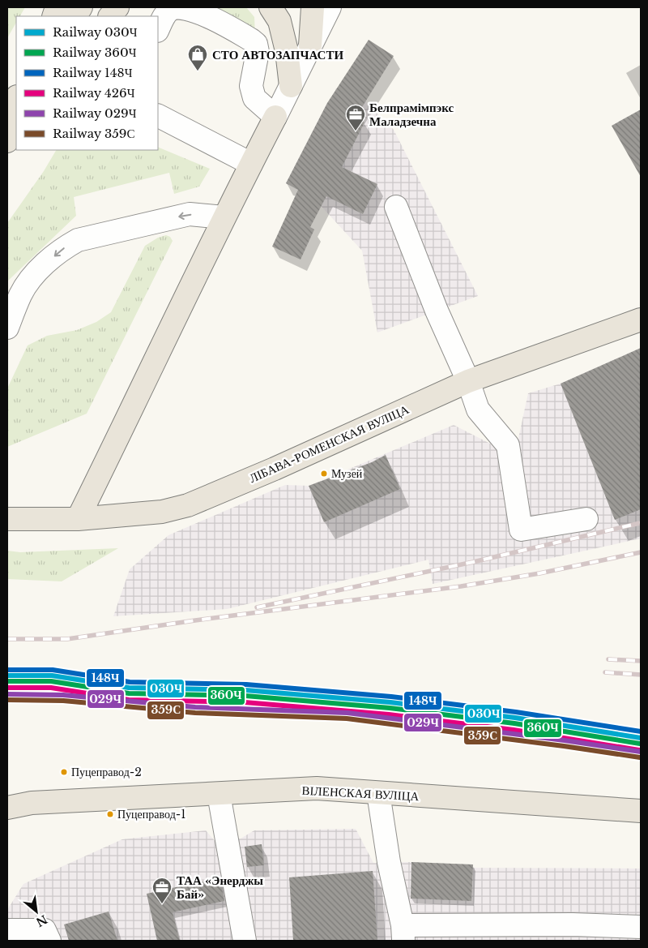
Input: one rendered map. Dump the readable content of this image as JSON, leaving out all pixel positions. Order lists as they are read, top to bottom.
{
  "streets": {
    "main road": ["ЛІБАВА-РОМЕНСКАЯ ВУЛІЦА", "ВІЛЕНСКАЯ ВУЛІЦА"]
  },
  "places": {
    "shop": ["СТО АВТОЗАПЧАСТИ"],
    "office": ["Белпрамімпэкс Маладзечна", "ТАА «Энерджы Бай»"],
    "other": ["Музей", "Пуцеправод-2", "Пуцеправод-1"]
  },
  "lines": [
    "rail line 148Ч",
    "rail line 030Ч",
    "rail line 360Ч",
    "rail line 426Ч",
    "rail line 029Ч",
    "rail line 359С"
  ],
  "legend": [
    "Railway 030Ч",
    "Railway 360Ч",
    "Railway 148Ч",
    "Railway 426Ч",
    "Railway 029Ч",
    "Railway 359С"
  ],
  "north": "bottom right"
}
